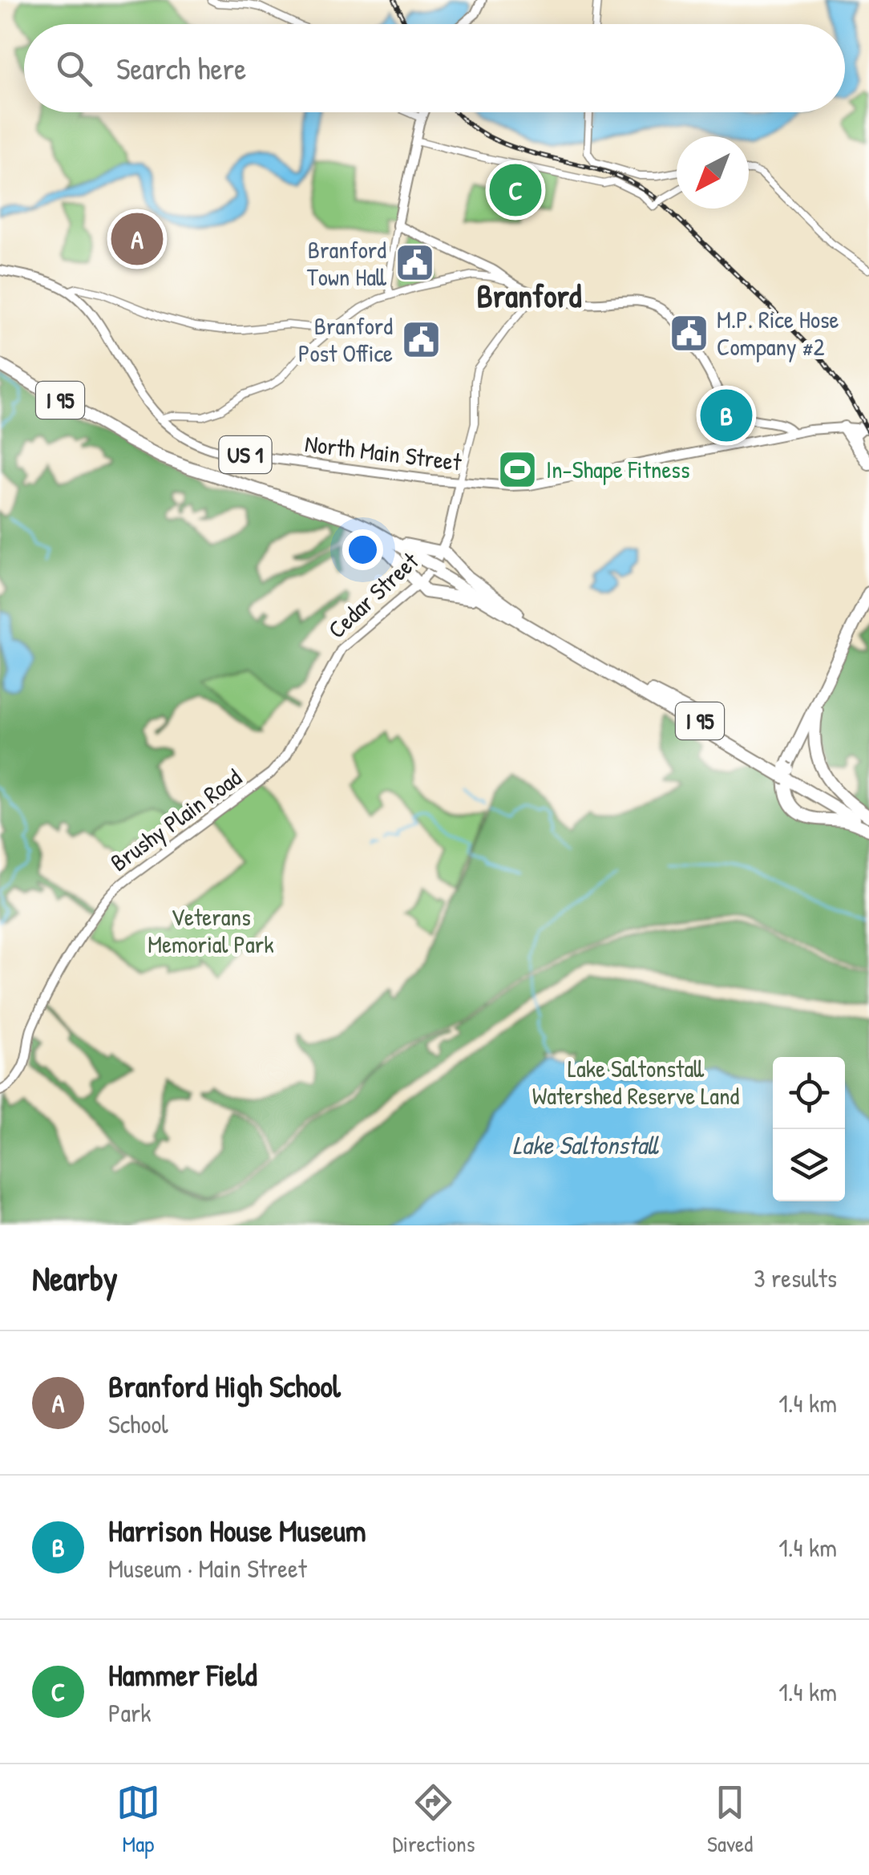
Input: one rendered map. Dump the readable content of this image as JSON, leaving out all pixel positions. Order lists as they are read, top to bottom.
{
  "streets": {
    "highway": ["I 95"],
    "main road": [
      "North Main Street",
      "US 1",
      "Cedar Street",
      "Brushy Plain Road"
    ]
  },
  "crossings": [
    ["North Main Street", "US 1"],
    ["North Main Street", "Cedar Street"],
    ["Cedar Street", "Brushy Plain Road"]
  ],
  "districts": ["Branford"],
  "water": ["Lake Saltonstall"],
  "parks": ["Veterans Memorial Park", "Lake Saltonstall Watershed Reserve Land"],
  "places": {
    "public building": ["Branford Town Hall", "M.P. Rice Hose Company #2", "Branford Post Office"],
    "sports": ["In-Shape Fitness"]
  },
  "north": "bottom left",
  "page": {
    "search": "Search here",
    "pins": ["C", "A", "B"],
    "heading": ["Nearby", "3 results"],
    "list": [
      {
        "mark": "A",
        "name": "Branford High School",
        "note": "School",
        "value": "1.4 km"
      },
      {
        "mark": "B",
        "name": "Harrison House Museum",
        "note": "Museum · Main Street",
        "value": "1.4 km"
      },
      {
        "mark": "C",
        "name": "Hammer Field",
        "note": "Park",
        "value": "1.4 km"
      }
    ],
    "nav": ["Map", "Directions", "Saved"]
  }
}
